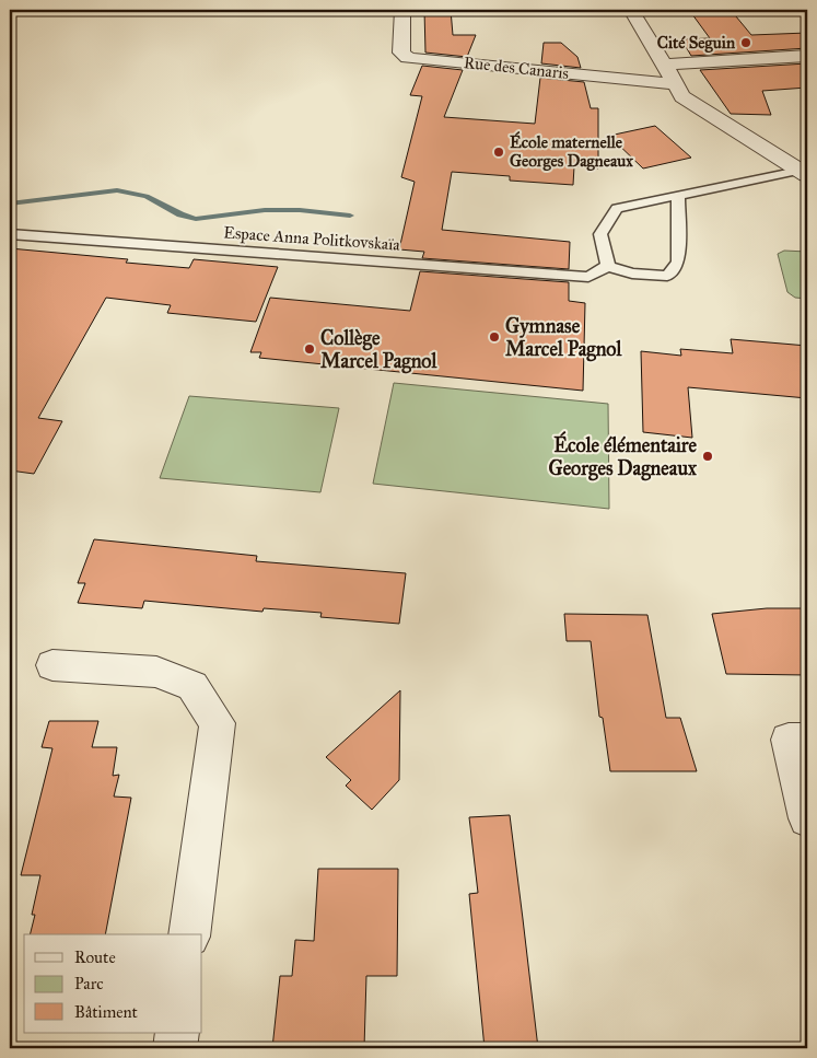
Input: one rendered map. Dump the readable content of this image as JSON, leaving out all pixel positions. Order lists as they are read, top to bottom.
{
  "streets": {
    "street": ["Rue des Canaris"],
    "lane": ["Espace Anna Politkovskaïa"]
  },
  "places": [
    "Cité Seguin",
    "École maternelle Georges Dagneaux",
    "Gymnase Marcel Pagnol",
    "Collège Marcel Pagnol",
    "École élémentaire Georges Dagneaux"
  ],
  "legend": ["Route", "Parc", "Bâtiment"]
}
